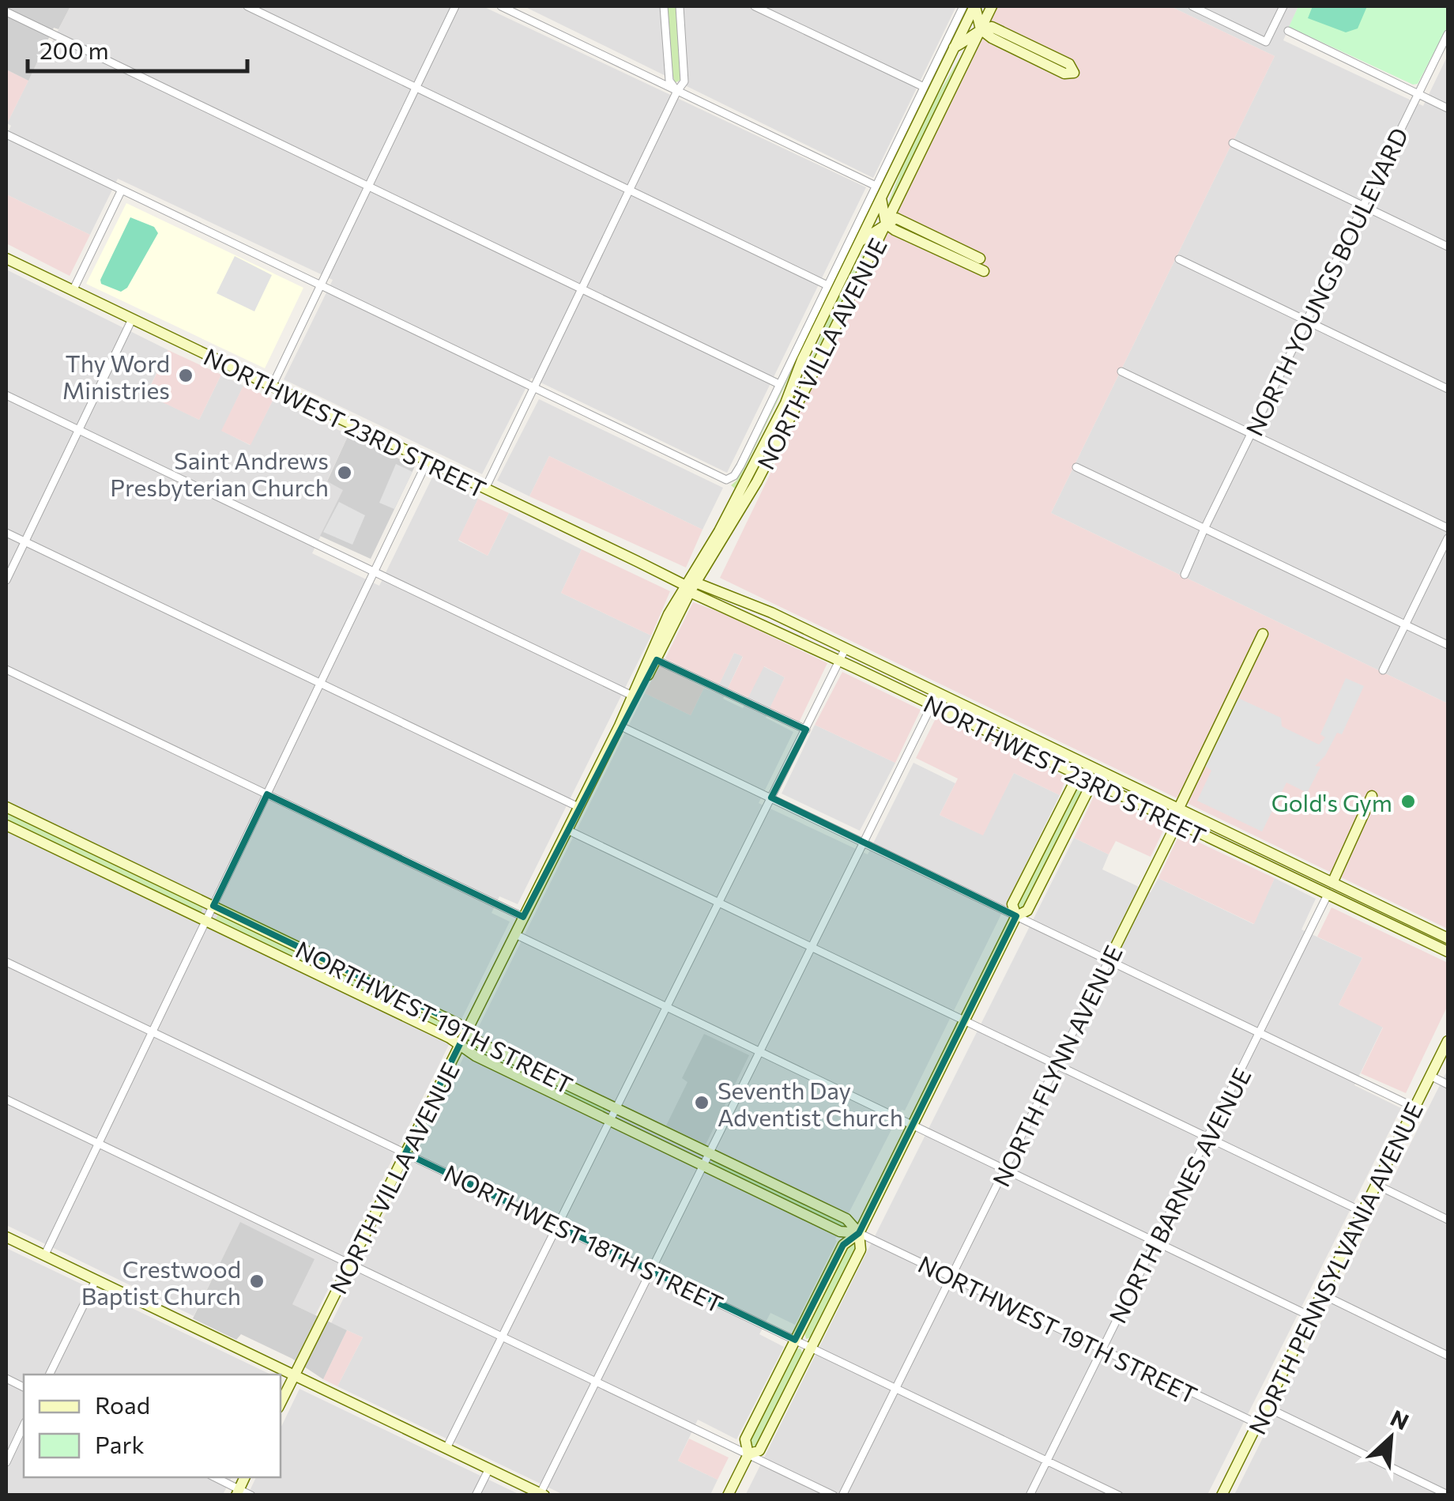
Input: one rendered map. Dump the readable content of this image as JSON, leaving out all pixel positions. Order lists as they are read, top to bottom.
{
  "streets": {
    "street": [
      "NORTH YOUNGS BOULEVARD",
      "NORTH VILLA AVENUE",
      "NORTHWEST 23RD STREET",
      "NORTHWEST 19TH STREET",
      "NORTH FLYNN AVENUE",
      "NORTH BARNES AVENUE",
      "NORTHWEST 18TH STREET",
      "NORTH PENNSYLVANIA AVENUE"
    ]
  },
  "crossings": [
    ["NORTH VILLA AVENUE", "NORTHWEST 23RD STREET"],
    ["NORTH VILLA AVENUE", "NORTHWEST 19TH STREET"],
    ["NORTH VILLA AVENUE", "NORTHWEST 18TH STREET"],
    ["NORTHWEST 23RD STREET", "NORTH FLYNN AVENUE"],
    ["NORTHWEST 23RD STREET", "NORTH BARNES AVENUE"],
    ["NORTHWEST 19TH STREET", "NORTH FLYNN AVENUE"],
    ["NORTHWEST 19TH STREET", "NORTH BARNES AVENUE"],
    ["NORTHWEST 19TH STREET", "NORTH PENNSYLVANIA AVENUE"],
    ["NORTH FLYNN AVENUE", "NORTHWEST 18TH STREET"],
    ["NORTH BARNES AVENUE", "NORTHWEST 18TH STREET"]
  ],
  "places": [
    "Thy Word Ministries",
    "Saint Andrews Presbyterian Church",
    "Gold's Gym",
    "Seventh Day Adventist Church",
    "Crestwood Baptist Church"
  ],
  "legend": ["Road", "Park"],
  "scale_bar": "200 m",
  "north": "top right"
}
